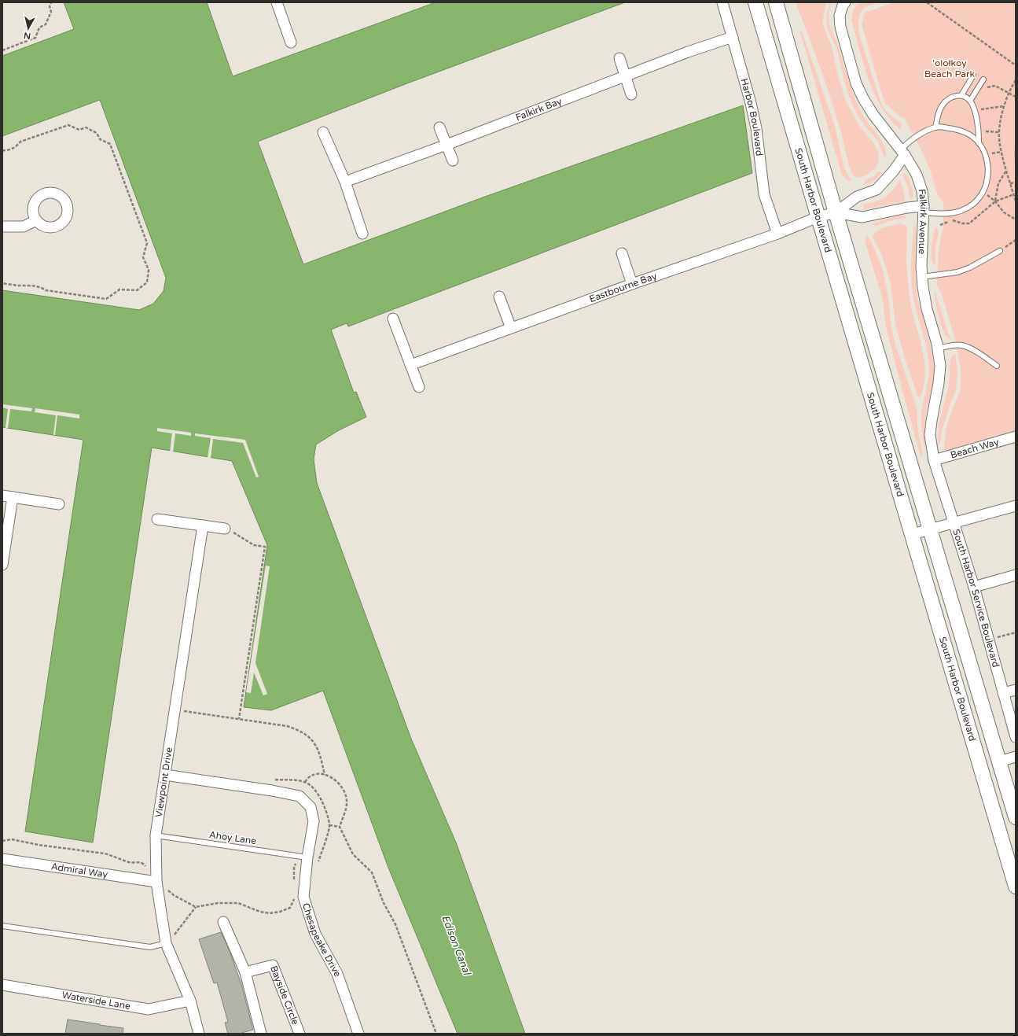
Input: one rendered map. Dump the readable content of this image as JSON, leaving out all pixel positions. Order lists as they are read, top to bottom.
{
  "streets": {
    "main road": ["South Harbor Boulevard"],
    "street": [
      "Falkirk Bay",
      "Harbor Boulevard",
      "Falkirk Avenue",
      "Eastbourne Bay",
      "Beach Way",
      "South Harbor Service Boulevard",
      "Viewpoint Drive",
      "Admiral Way",
      "Chesapeake Drive",
      "Bayside Circle",
      "Waterside Lane"
    ],
    "lane": ["Ahoy Lane"]
  },
  "crossings": [
    ["Falkirk Bay", "Harbor Boulevard"],
    ["Harbor Boulevard", "Eastbourne Bay"],
    ["South Harbor Boulevard", "Eastbourne Bay"],
    ["Falkirk Avenue", "Eastbourne Bay"],
    ["Falkirk Avenue", "Beach Way"],
    ["Falkirk Avenue", "South Harbor Service Boulevard"],
    ["Beach Way", "South Harbor Service Boulevard"],
    ["Viewpoint Drive", "Ahoy Lane"],
    ["Viewpoint Drive", "Admiral Way"],
    ["Viewpoint Drive", "Chesapeake Drive"],
    ["Viewpoint Drive", "Waterside Lane"],
    ["Ahoy Lane", "Chesapeake Drive"]
  ],
  "water": ["Edison Canal"],
  "parks": ["'olołkoy Beach Park"],
  "north": "bottom"
}
